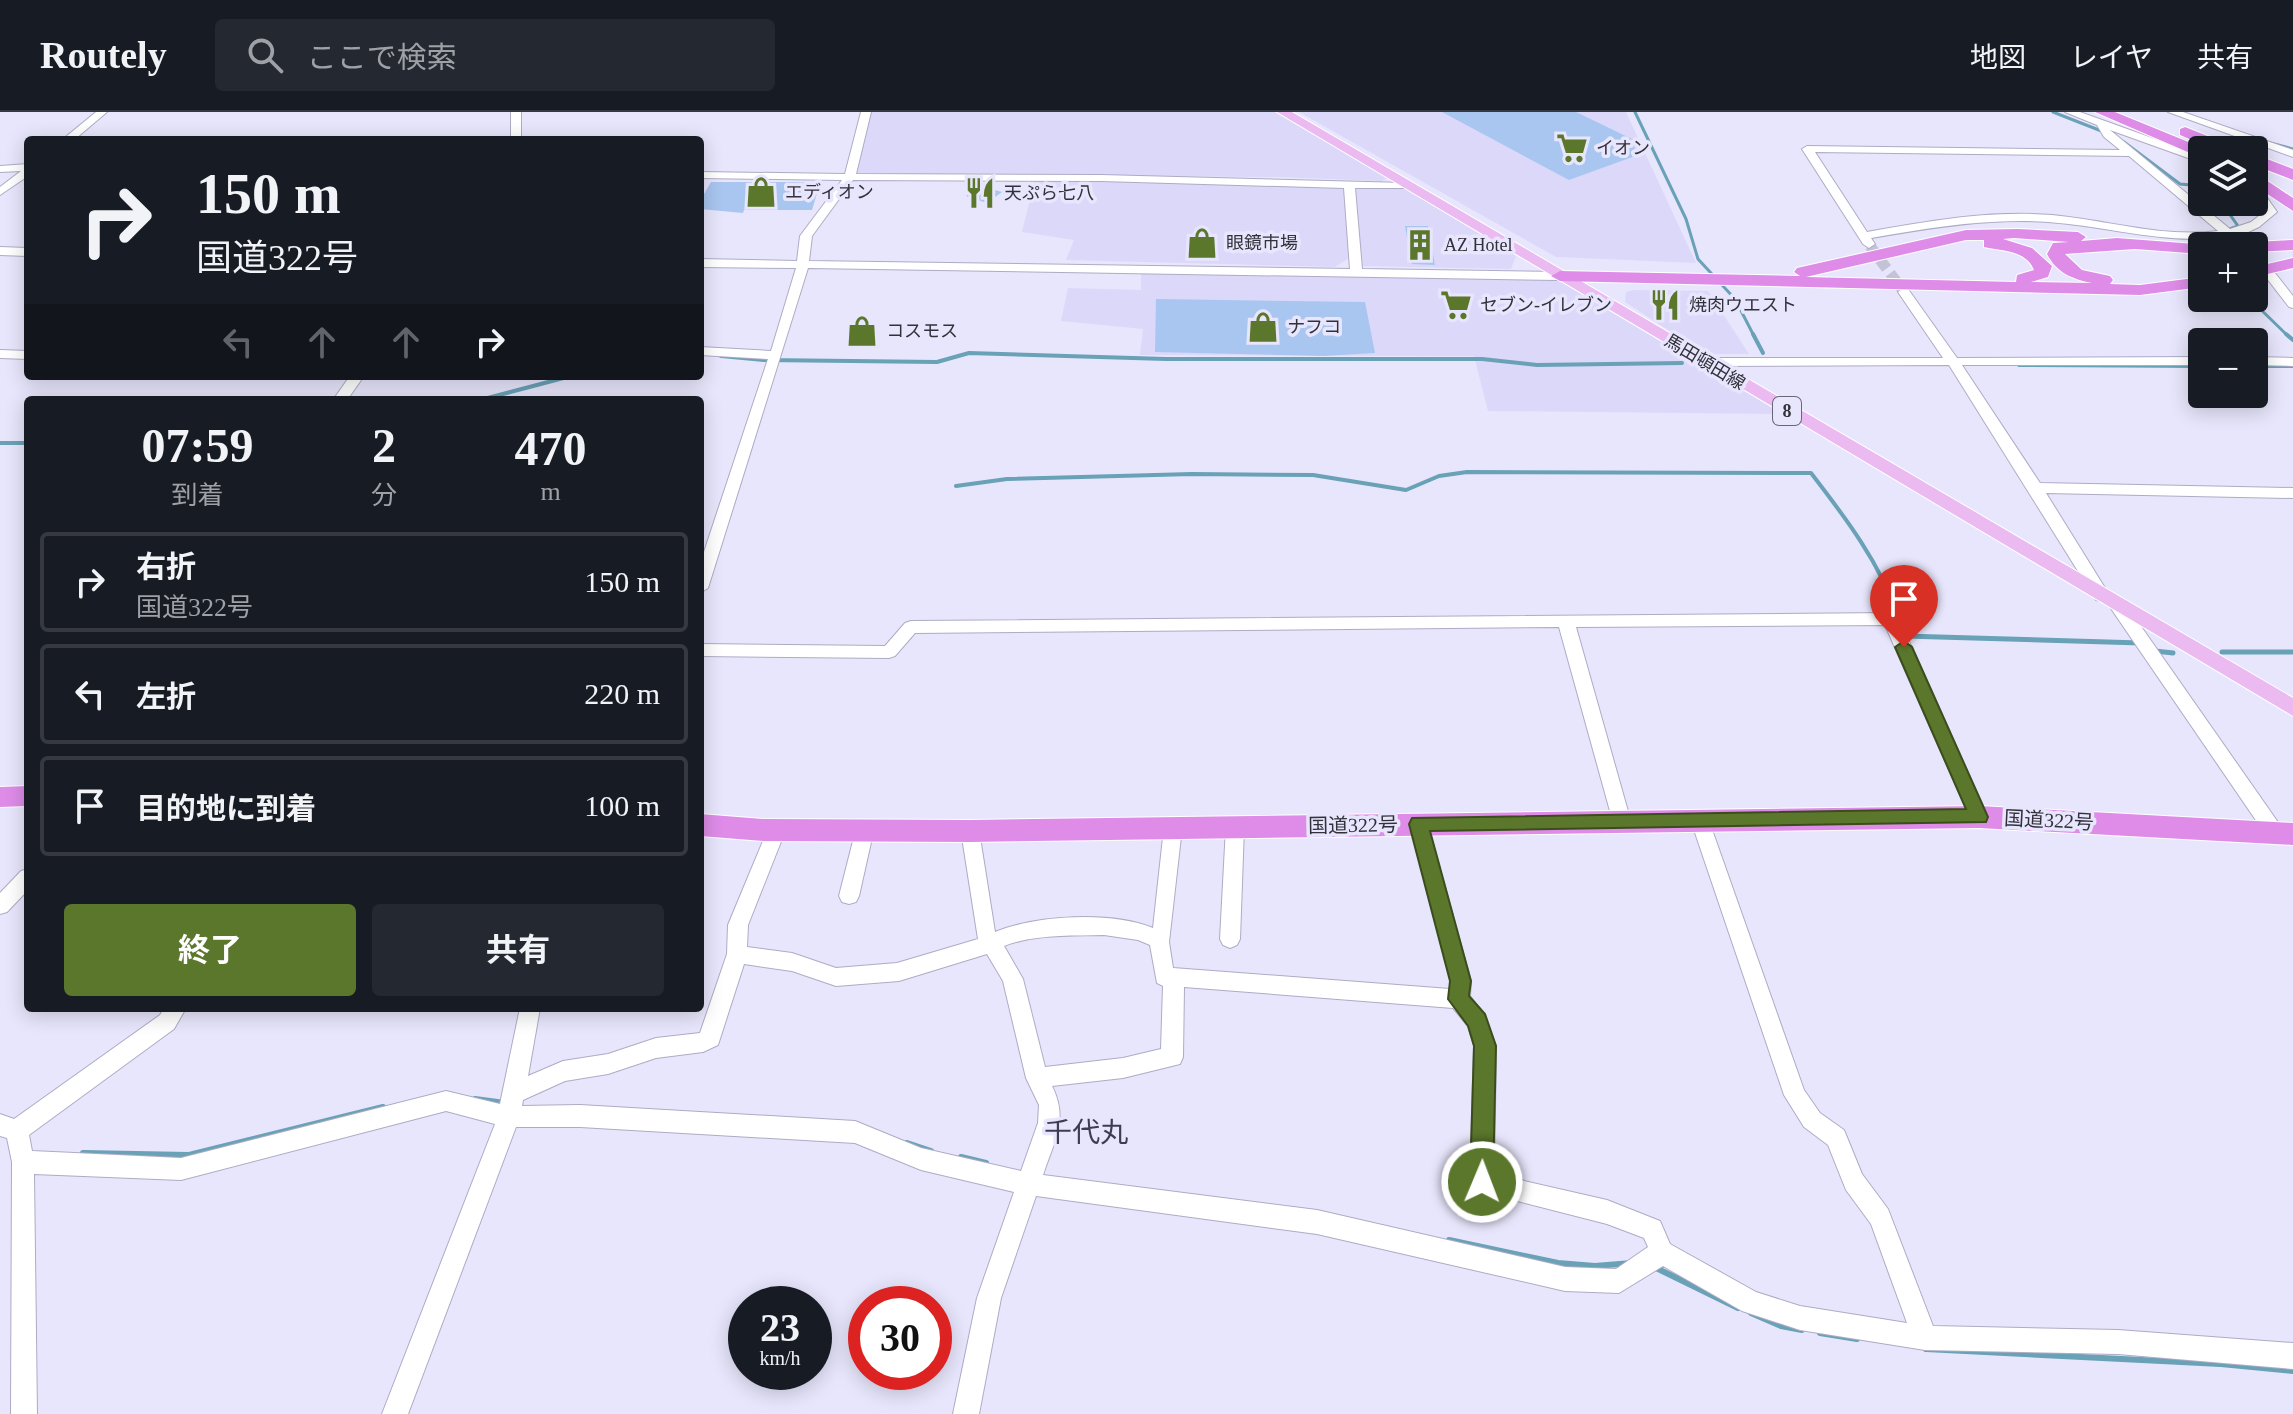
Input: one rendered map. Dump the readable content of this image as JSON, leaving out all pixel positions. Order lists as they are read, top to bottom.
{
  "streets": {
    "highway": ["国道322号"],
    "main road": ["馬田頓田線", "8"]
  },
  "districts": ["千代丸"],
  "places": {
    "supermarket": ["イオン", "セブン-イレブン"],
    "shop": [
      "エディオン",
      "眼鏡市場",
      "ナフコ",
      "コスモス"
    ],
    "restaurant": ["天ぷら七八", "焼肉ウエスト"],
    "building": ["AZ Hotel"]
  },
  "page": {
    "header": "Routely",
    "search": "ここで検索",
    "nav": ["地図", "レイヤ", "共有"],
    "map_buttons": ["+", "−"],
    "turn": ["150 m", "国道322号"],
    "eta": [
      "07:59",
      "到着",
      "2",
      "分",
      "470",
      "m"
    ],
    "list": [
      {
        "name": "右折",
        "note": "国道322号",
        "value": "150 m"
      },
      {
        "name": "左折",
        "value": "220 m"
      },
      {
        "name": "目的地に到着",
        "value": "100 m"
      }
    ],
    "buttons": ["終了", "共有"],
    "speed": "23 km/h",
    "limit": "30"
  }
}
